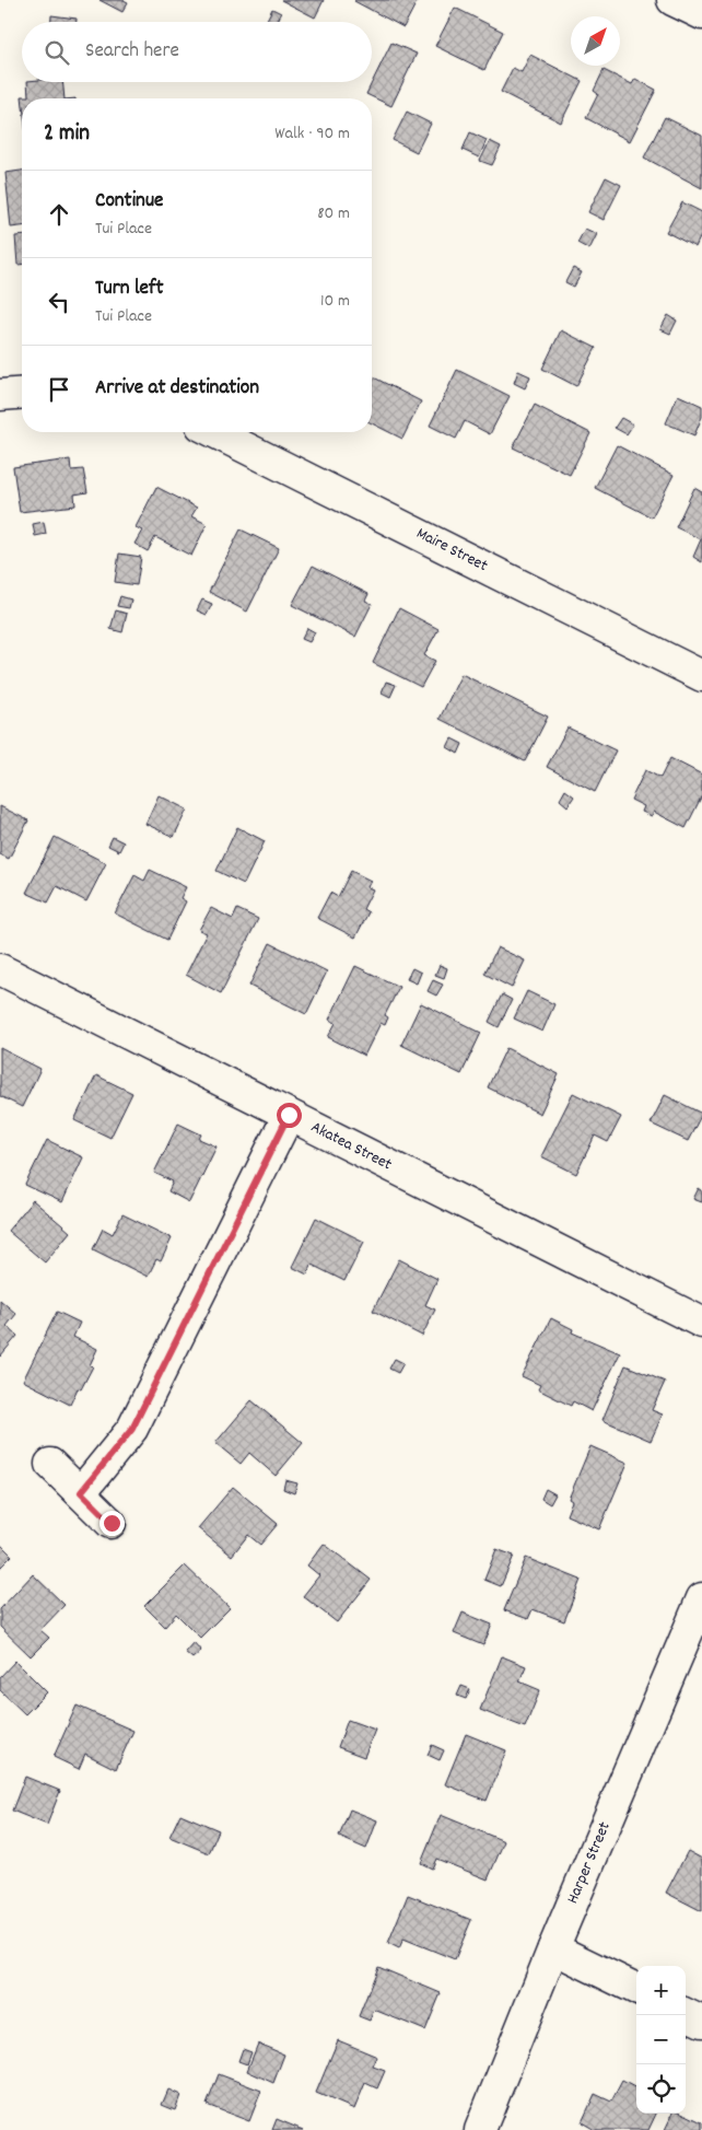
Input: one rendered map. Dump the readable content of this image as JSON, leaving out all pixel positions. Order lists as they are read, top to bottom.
{
  "streets": {
    "street": ["Maire Street", "Akatea Street", "Harper Street"]
  },
  "north": "top right",
  "page": {
    "search": "Search here",
    "heading": ["2 min", "Walk · 90 m"],
    "list": [
      ["Continue", "Tui Place", "80 m"],
      ["Turn left", "Tui Place", "10 m"],
      "Arrive at destination"
    ],
    "map_buttons": ["+", "−"]
  }
}
